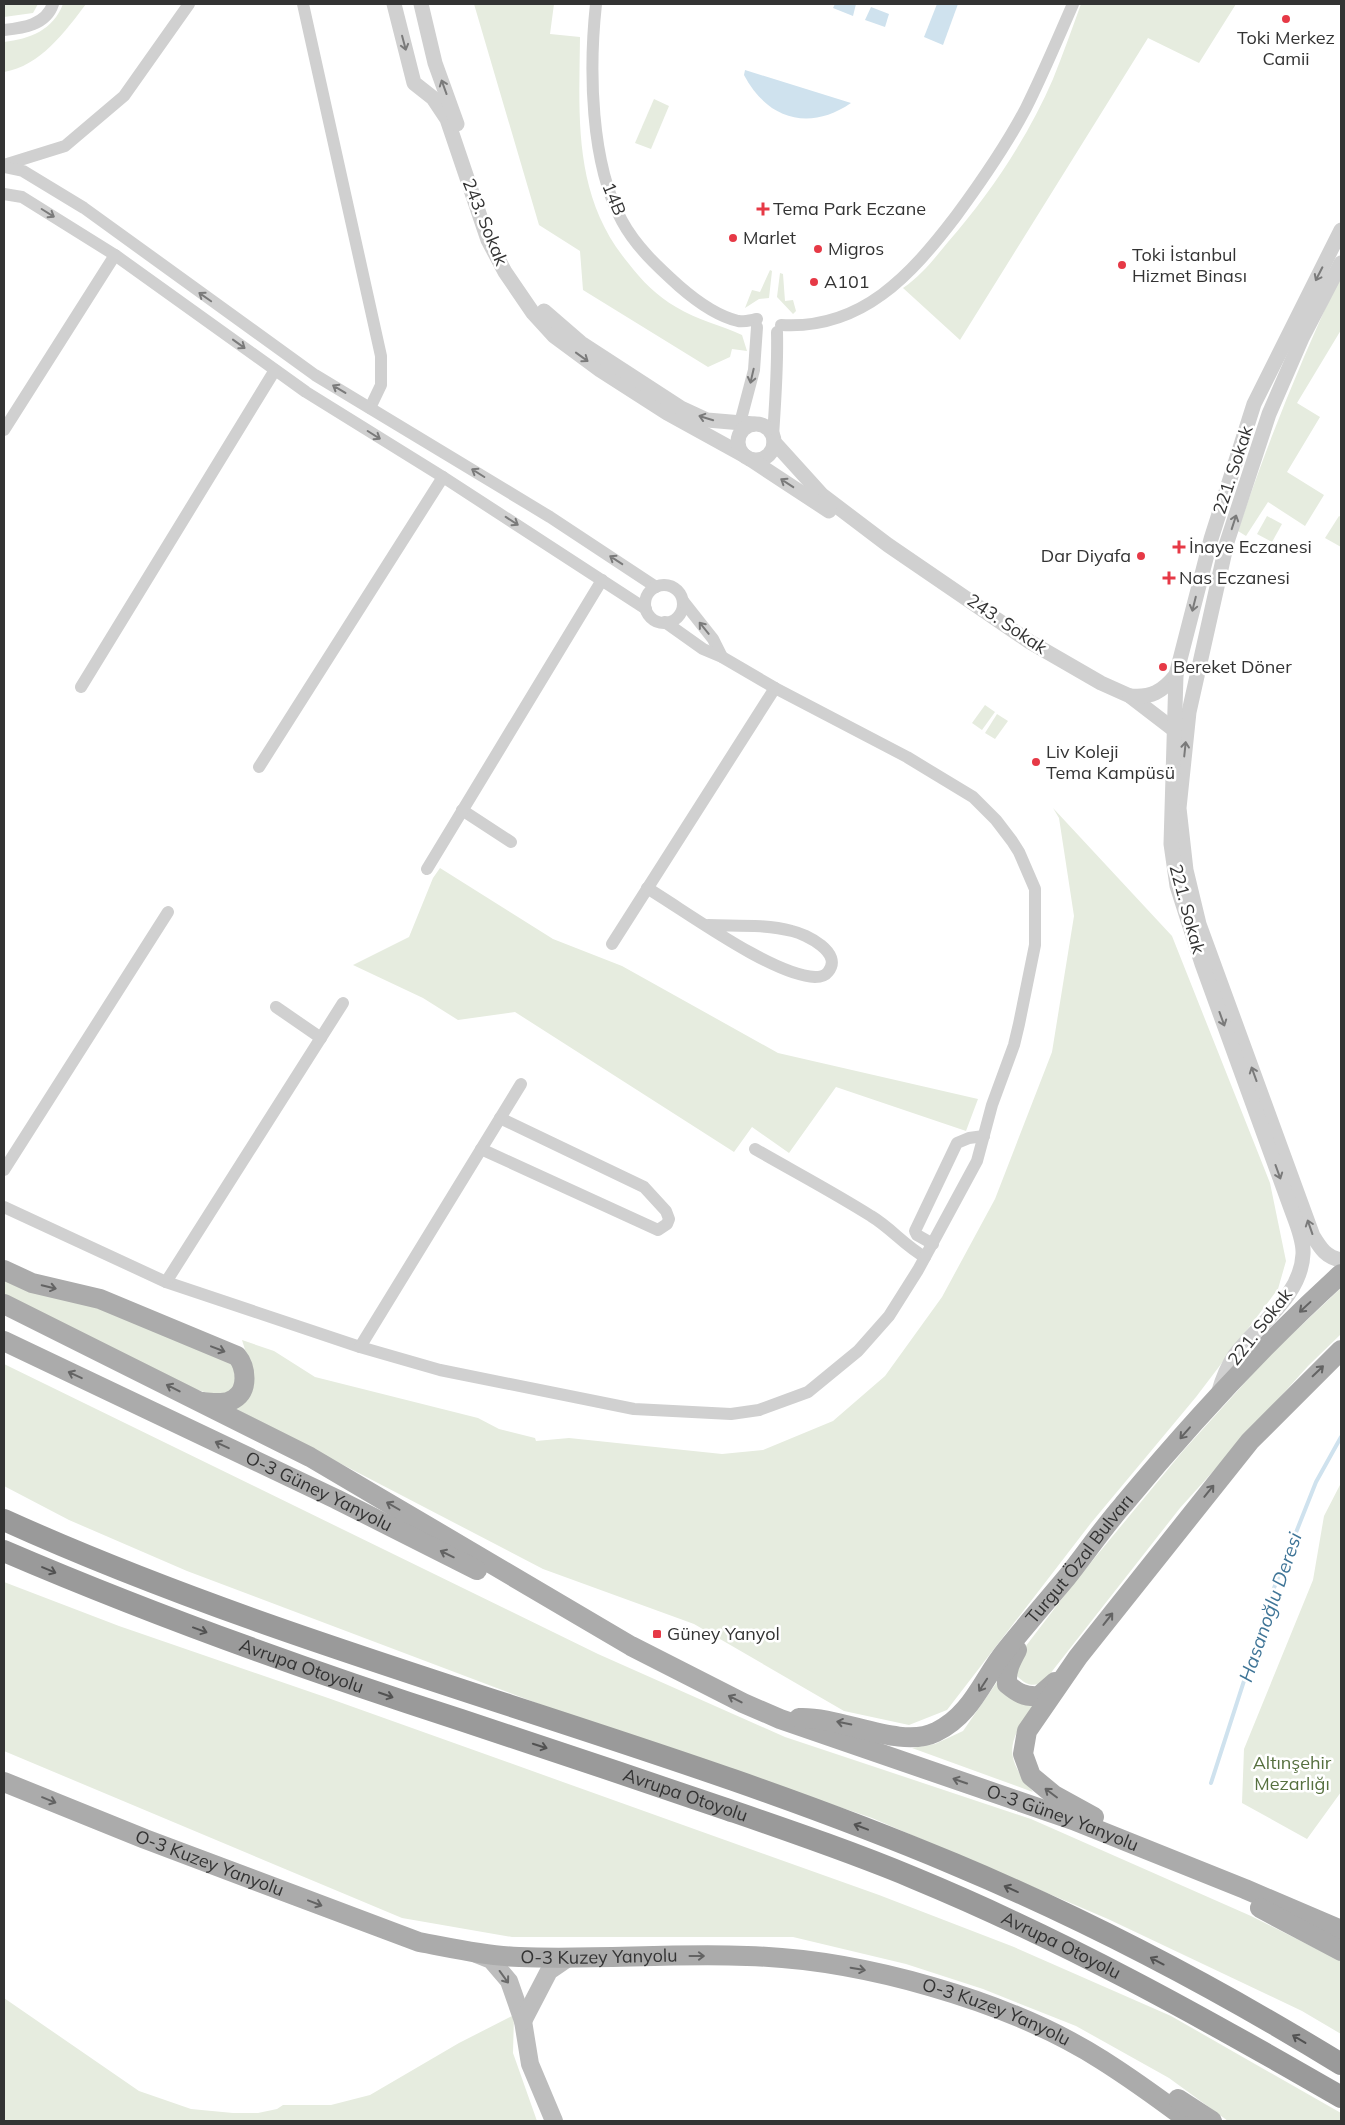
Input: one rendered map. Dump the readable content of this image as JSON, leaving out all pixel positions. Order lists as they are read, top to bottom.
{
  "streets": {
    "highway": ["Avrupa Otoyolu"],
    "main road": ["O-3 Güney Yanyolu", "Turgut Özal Bulvarı", "O-3 Kuzey Yanyolu"],
    "street": ["14B", "243. Sokak", "221. Sokak"]
  },
  "crossings": [
    ["14B", "243. Sokak"],
    ["243. Sokak", "221. Sokak"],
    ["221. Sokak", "Turgut Özal Bulvarı"],
    ["O-3 Güney Yanyolu", "Turgut Özal Bulvarı"]
  ],
  "one_way": ["14B", "O-3 Kuzey Yanyolu"],
  "water": ["Hasanoğlu Deresi"],
  "parks": ["Altınşehir Mezarlığı"],
  "places": {
    "other": [
      "Toki Merkez Camii",
      "Marlet",
      "Migros",
      "Toki İstanbul Hizmet Binası",
      "A101",
      "Dar Diyafa",
      "Bereket Döner",
      "Liv Koleji Tema Kampüsü"
    ],
    "health": ["Tema Park Eczane", "İnaye Eczanesi", "Nas Eczanesi"],
    "transit": ["Güney Yanyol"]
  }
}
